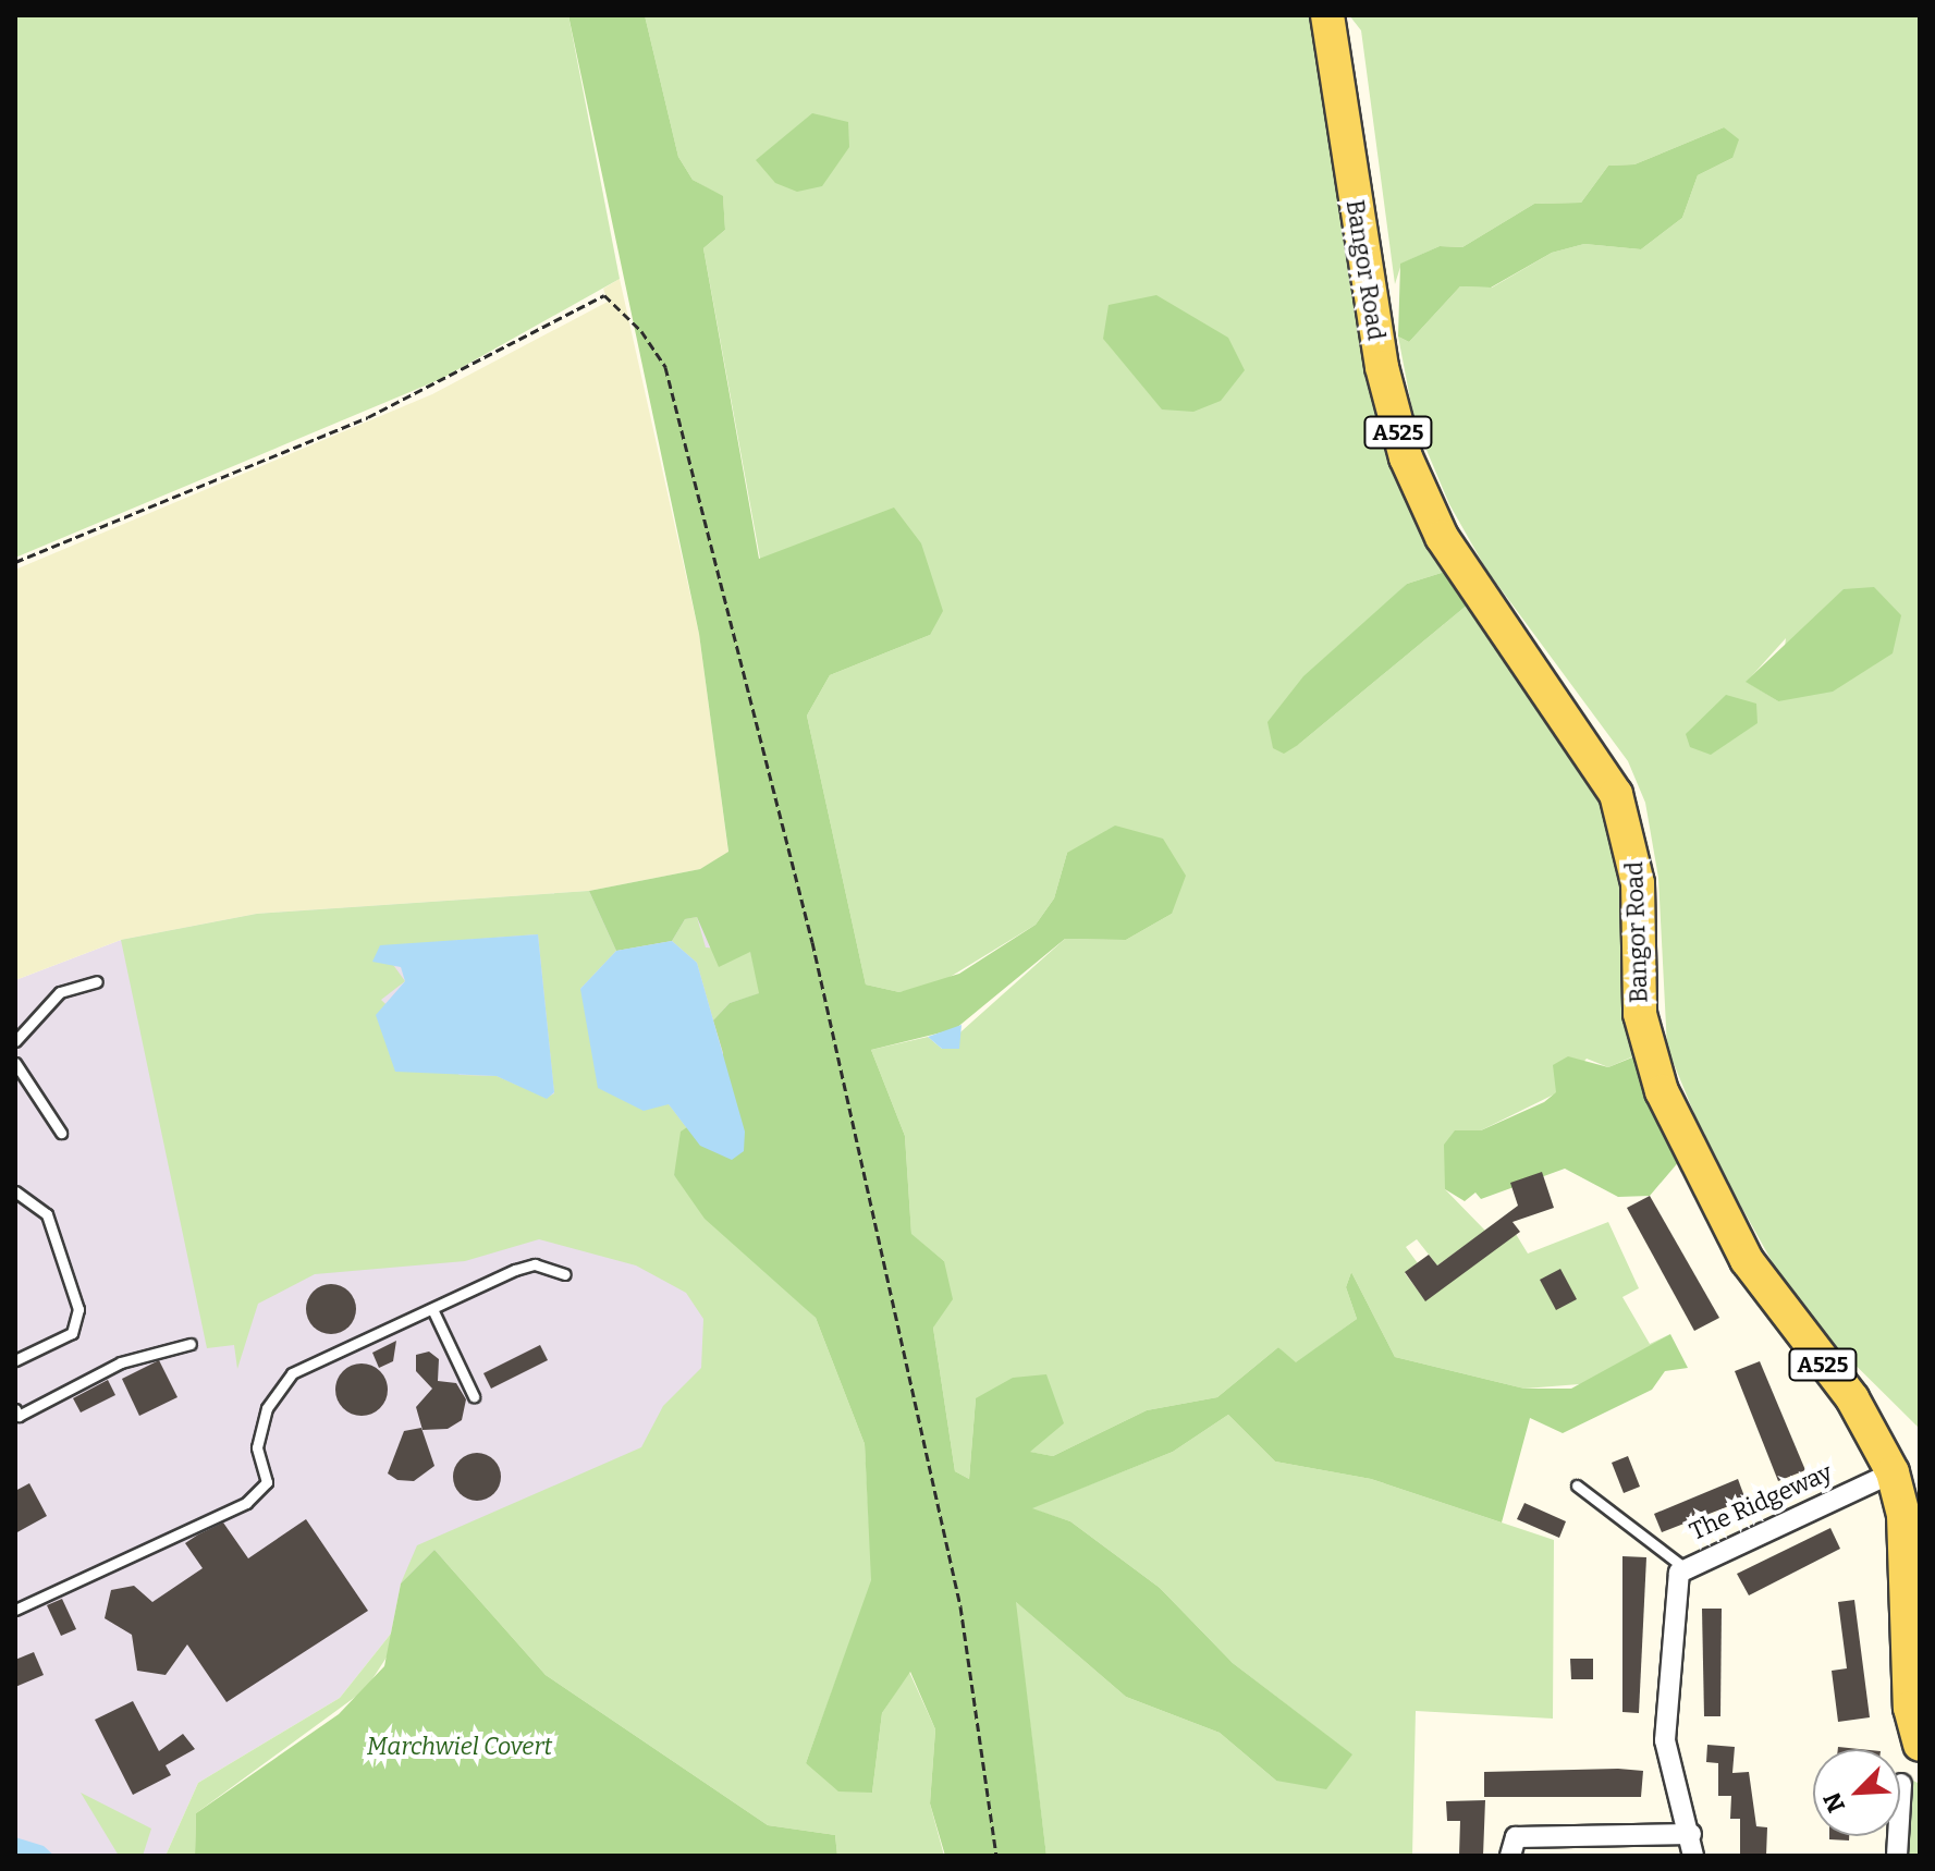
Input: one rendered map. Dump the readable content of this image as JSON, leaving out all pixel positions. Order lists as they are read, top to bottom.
{
  "streets": {
    "main road": ["Bangor Road", "A525"],
    "street": ["The Ridgeway"]
  },
  "crossings": [
    ["Bangor Road", "The Ridgeway"]
  ],
  "parks": ["Marchwiel Covert"],
  "north": "bottom left"
}
